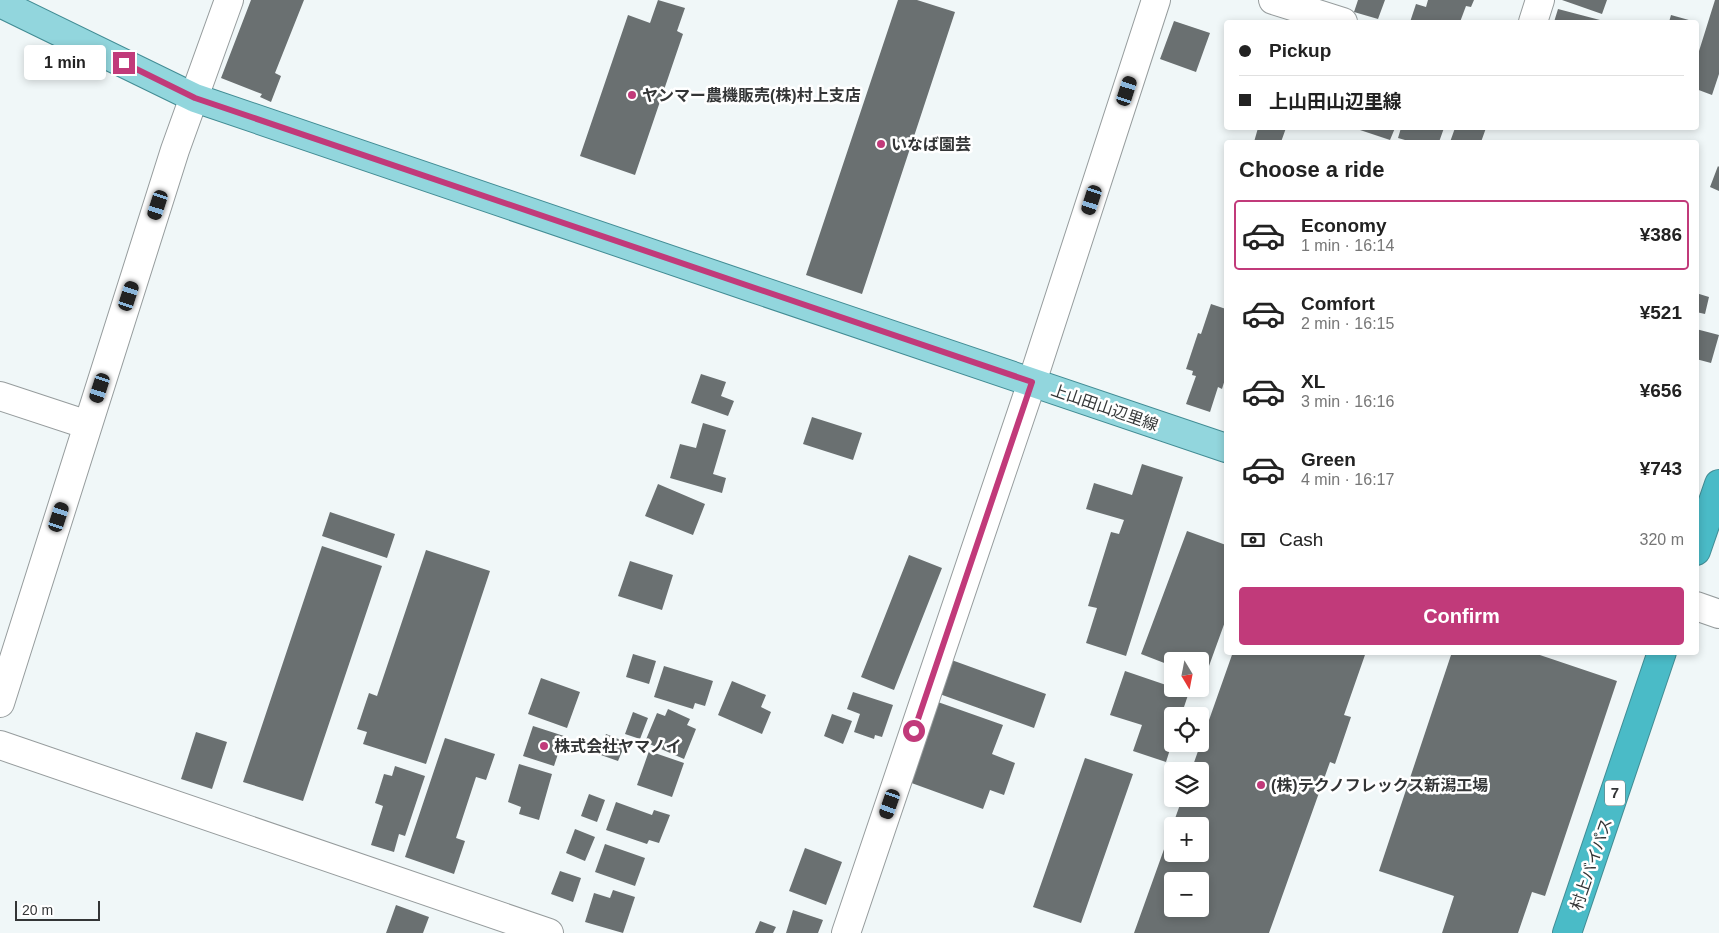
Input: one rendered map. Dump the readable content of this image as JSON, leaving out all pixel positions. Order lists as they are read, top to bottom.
{
  "streets": {
    "highway": ["7", "村上バイパス"],
    "main road": ["上山田山辺里線"]
  },
  "places": [
    "ヤンマー農機販売(株)村上支店",
    "いなば園芸",
    "株式会社ヤマノイ",
    "(株)テクノフレックス新潟工場"
  ],
  "scale_bar": "20 m",
  "north": "bottom",
  "page": {
    "banner": ["Pickup", "上山田山辺里線"],
    "bubble": "1 min",
    "heading": "Choose a ride",
    "list": [
      {
        "name": "Economy",
        "note": "1 min · 16:14",
        "value": "¥386"
      },
      {
        "name": "Comfort",
        "note": "2 min · 16:15",
        "value": "¥521"
      },
      {
        "name": "XL",
        "note": "3 min · 16:16",
        "value": "¥656"
      },
      {
        "name": "Green",
        "note": "4 min · 16:17",
        "value": "¥743"
      }
    ],
    "pay": ["Cash", "320 m"],
    "buttons": "Confirm",
    "map_buttons": ["+", "−"],
    "scale": "20 m"
  }
}
